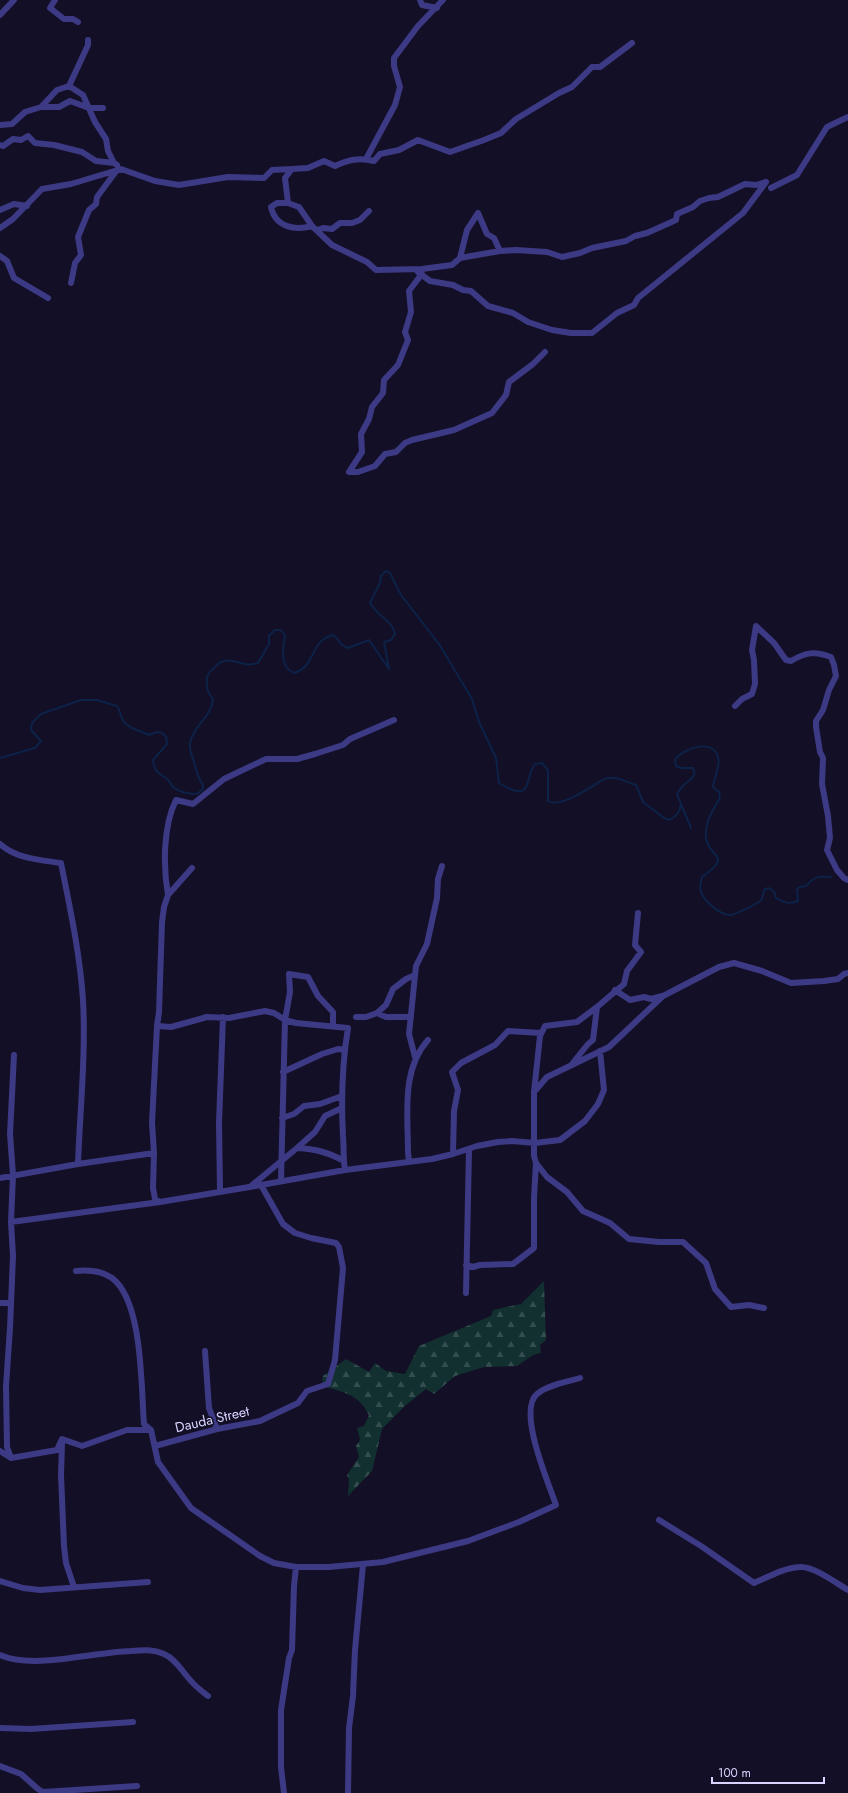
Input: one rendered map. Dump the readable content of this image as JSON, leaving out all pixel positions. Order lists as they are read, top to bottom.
{
  "streets": {
    "street": ["Dauda Street"]
  },
  "scale_bar": "100 m"
}
